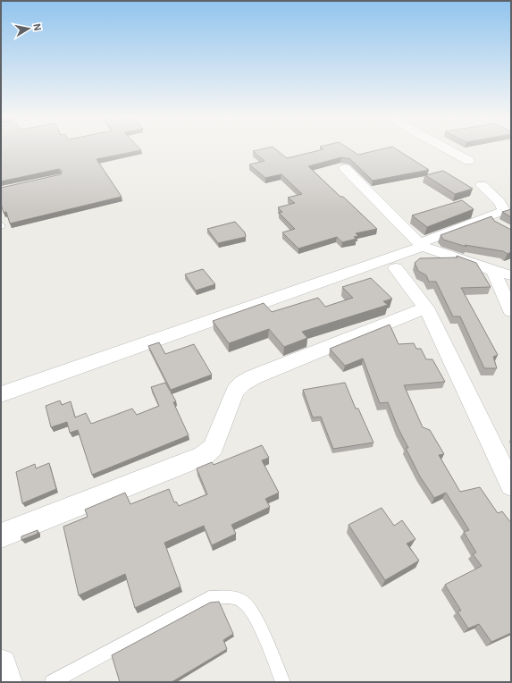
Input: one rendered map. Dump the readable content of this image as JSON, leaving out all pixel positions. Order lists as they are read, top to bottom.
{
  "north": "right"
}
